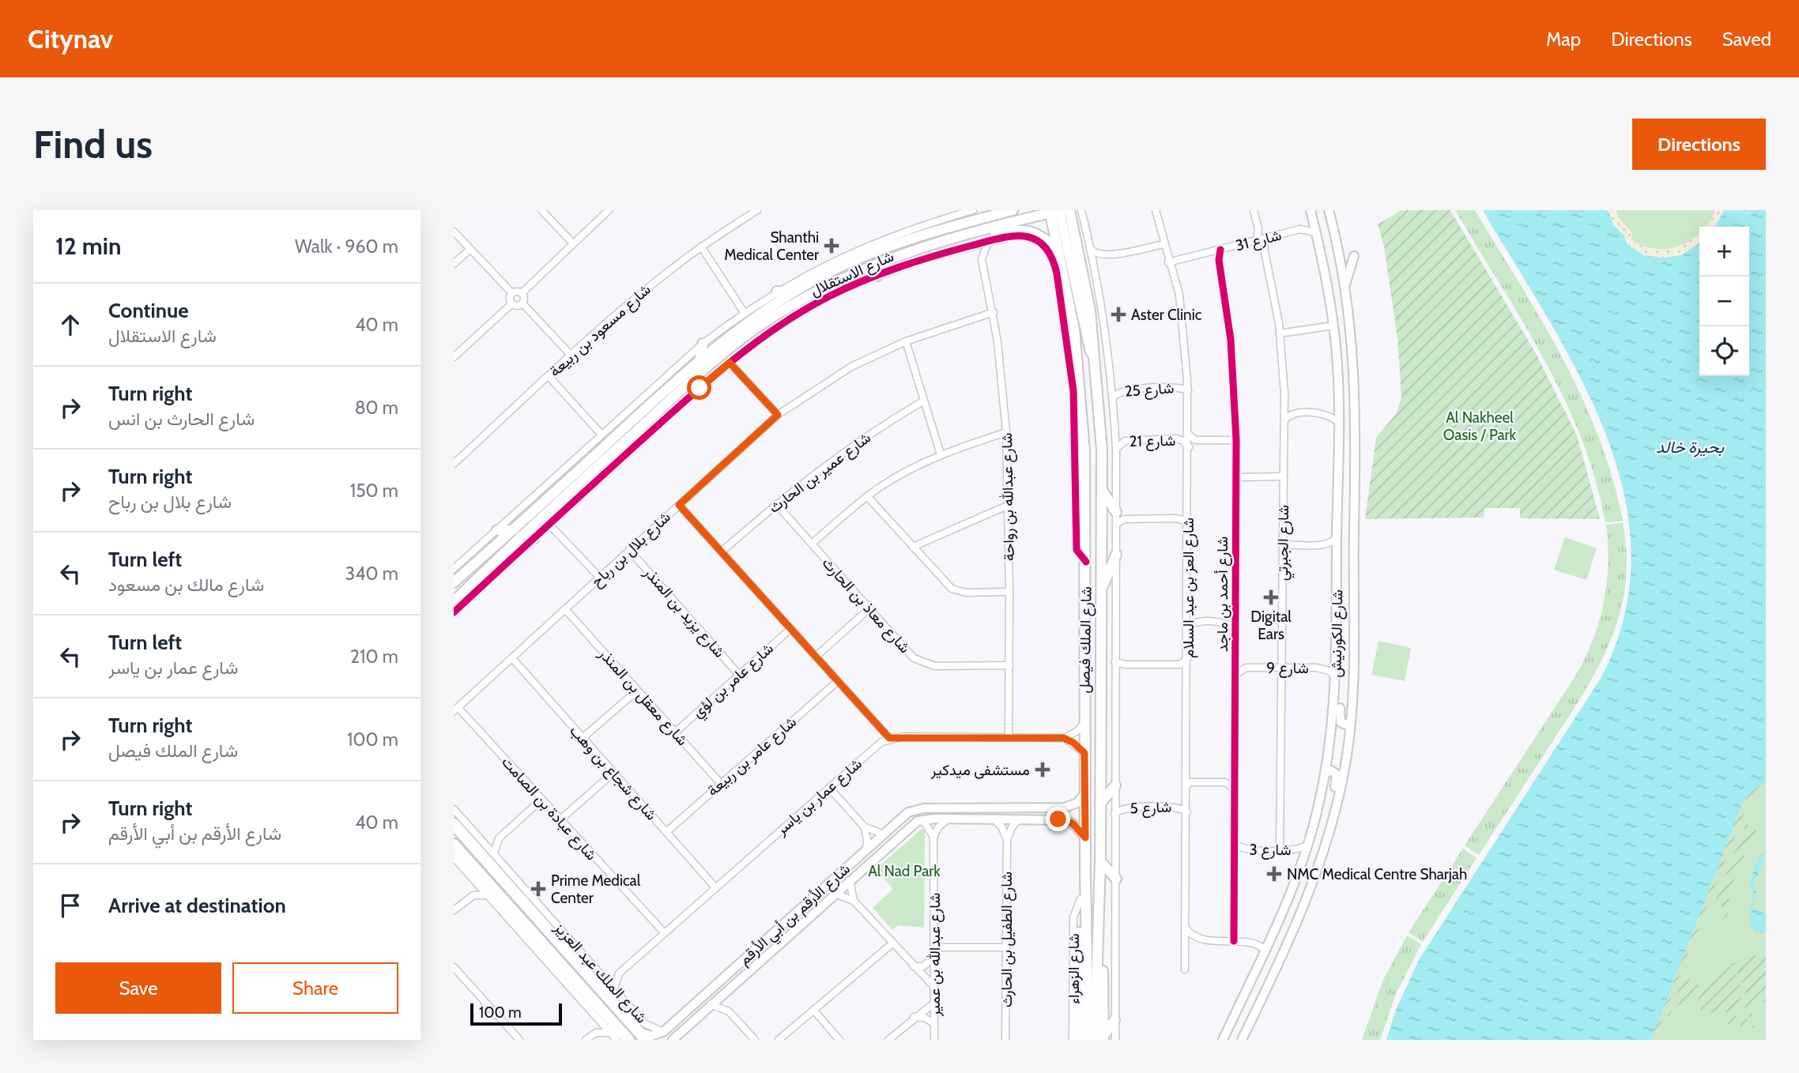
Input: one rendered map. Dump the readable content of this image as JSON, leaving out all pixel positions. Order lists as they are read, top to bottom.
{
  "streets": {
    "highway": ["شارع الملك عبد العزيز"],
    "main road": [
      "شارع الاستقلال",
      "شارع الكورنيش",
      "شارع الملك فيصل",
      "شارع الأرقم بن أبي الأرقم"
    ],
    "street": [
      "شارع 31",
      "شارع مسعود بن ربيعة",
      "شارع 25",
      "شارع 21",
      "شارع عمير بن الحارث",
      "شارع عبدالله بن رواحة",
      "شارع الجبرتي",
      "شارع بلال بن رباح",
      "شارع العز بن عبد السلام",
      "شارع أحمد بن ماجد",
      "شارع معاذ بن الحارث",
      "شارع يزيد بن المنذر",
      "شارع 9",
      "شارع عامر بن لؤي",
      "شارع معقل بن المنذر",
      "شارع عامر بن ربيعة",
      "شارع شجاع بن وهب",
      "شارع عمار بن ياسر",
      "شارع 5",
      "شارع عبادة بن الصامت",
      "شارع 3",
      "شارع الطفيل بن الحارث",
      "شارع عبدالله بن عمير",
      "شارع الزهراء"
    ]
  },
  "crossings": [
    ["شارع 31", "شارع الجبرتي"],
    ["شارع 31", "شارع العز بن عبد السلام"],
    ["شارع 31", "شارع أحمد بن ماجد"],
    ["شارع 31", "شارع الكورنيش"],
    ["شارع الاستقلال", "شارع الملك فيصل"],
    ["شارع 25", "شارع العز بن عبد السلام"],
    ["شارع 25", "شارع الملك فيصل"],
    ["شارع 21", "شارع العز بن عبد السلام"],
    ["شارع 21", "شارع أحمد بن ماجد"],
    ["شارع 21", "شارع الملك فيصل"],
    ["شارع عمير بن الحارث", "شارع معاذ بن الحارث"],
    ["شارع عبدالله بن رواحة", "شارع بلال بن رباح"],
    ["شارع عبدالله بن رواحة", "شارع معاذ بن الحارث"],
    ["شارع الجبرتي", "شارع 9"],
    ["شارع الجبرتي", "شارع 3"],
    ["شارع بلال بن رباح", "شارع يزيد بن المنذر"],
    ["شارع بلال بن رباح", "شارع معقل بن المنذر"],
    ["شارع بلال بن رباح", "شارع شجاع بن وهب"],
    ["شارع بلال بن رباح", "شارع عبادة بن الصامت"],
    ["شارع العز بن عبد السلام", "شارع 5"],
    ["شارع أحمد بن ماجد", "شارع 9"],
    ["شارع أحمد بن ماجد", "شارع 3"],
    ["شارع يزيد بن المنذر", "شارع عامر بن لؤي"],
    ["شارع الكورنيش", "شارع 9"],
    ["شارع الكورنيش", "شارع 3"],
    ["شارع الملك فيصل", "شارع 5"],
    ["شارع الملك فيصل", "شارع الأرقم بن أبي الأرقم"],
    ["شارع عامر بن لؤي", "شارع معقل بن المنذر"],
    ["شارع معقل بن المنذر", "شارع عامر بن ربيعة"],
    ["شارع عامر بن ربيعة", "شارع شجاع بن وهب"],
    ["شارع شجاع بن وهب", "شارع عمار بن ياسر"],
    ["شارع عمار بن ياسر", "شارع عبادة بن الصامت"],
    ["شارع الأرقم بن أبي الأرقم", "شارع الملك عبد العزيز"]
  ],
  "water": ["بحيرة خالد"],
  "parks": ["Al Nakheel Oasis / Park", "Al Nad Park"],
  "places": {
    "health": [
      "Shanthi Medical Center",
      "Aster Clinic",
      "Digital Ears",
      "مستشفى ميدكير",
      "NMC Medical Centre Sharjah",
      "Prime Medical Center"
    ]
  },
  "scale_bar": "100 m",
  "page": {
    "header": "Citynav",
    "nav": ["Map", "Directions", "Saved"],
    "buttons": [
      "Directions",
      ["Save", "Share"]
    ],
    "title": "Find us",
    "heading": ["12 min", "Walk · 960 m"],
    "map_buttons": ["+", "−"],
    "list": [
      ["Continue", "شارع الاستقلال", "40 m"],
      ["Turn right", "شارع الحارث بن انس", "80 m"],
      ["Turn right", "شارع بلال بن رباح", "150 m"],
      ["Turn left", "شارع مالك بن مسعود", "340 m"],
      ["Turn left", "شارع عمار بن ياسر", "210 m"],
      ["Turn right", "شارع الملك فيصل", "100 m"],
      ["Turn right", "شارع الأرقم بن أبي الأرقم", "40 m"],
      "Arrive at destination"
    ],
    "scale": "100 m"
  }
}
